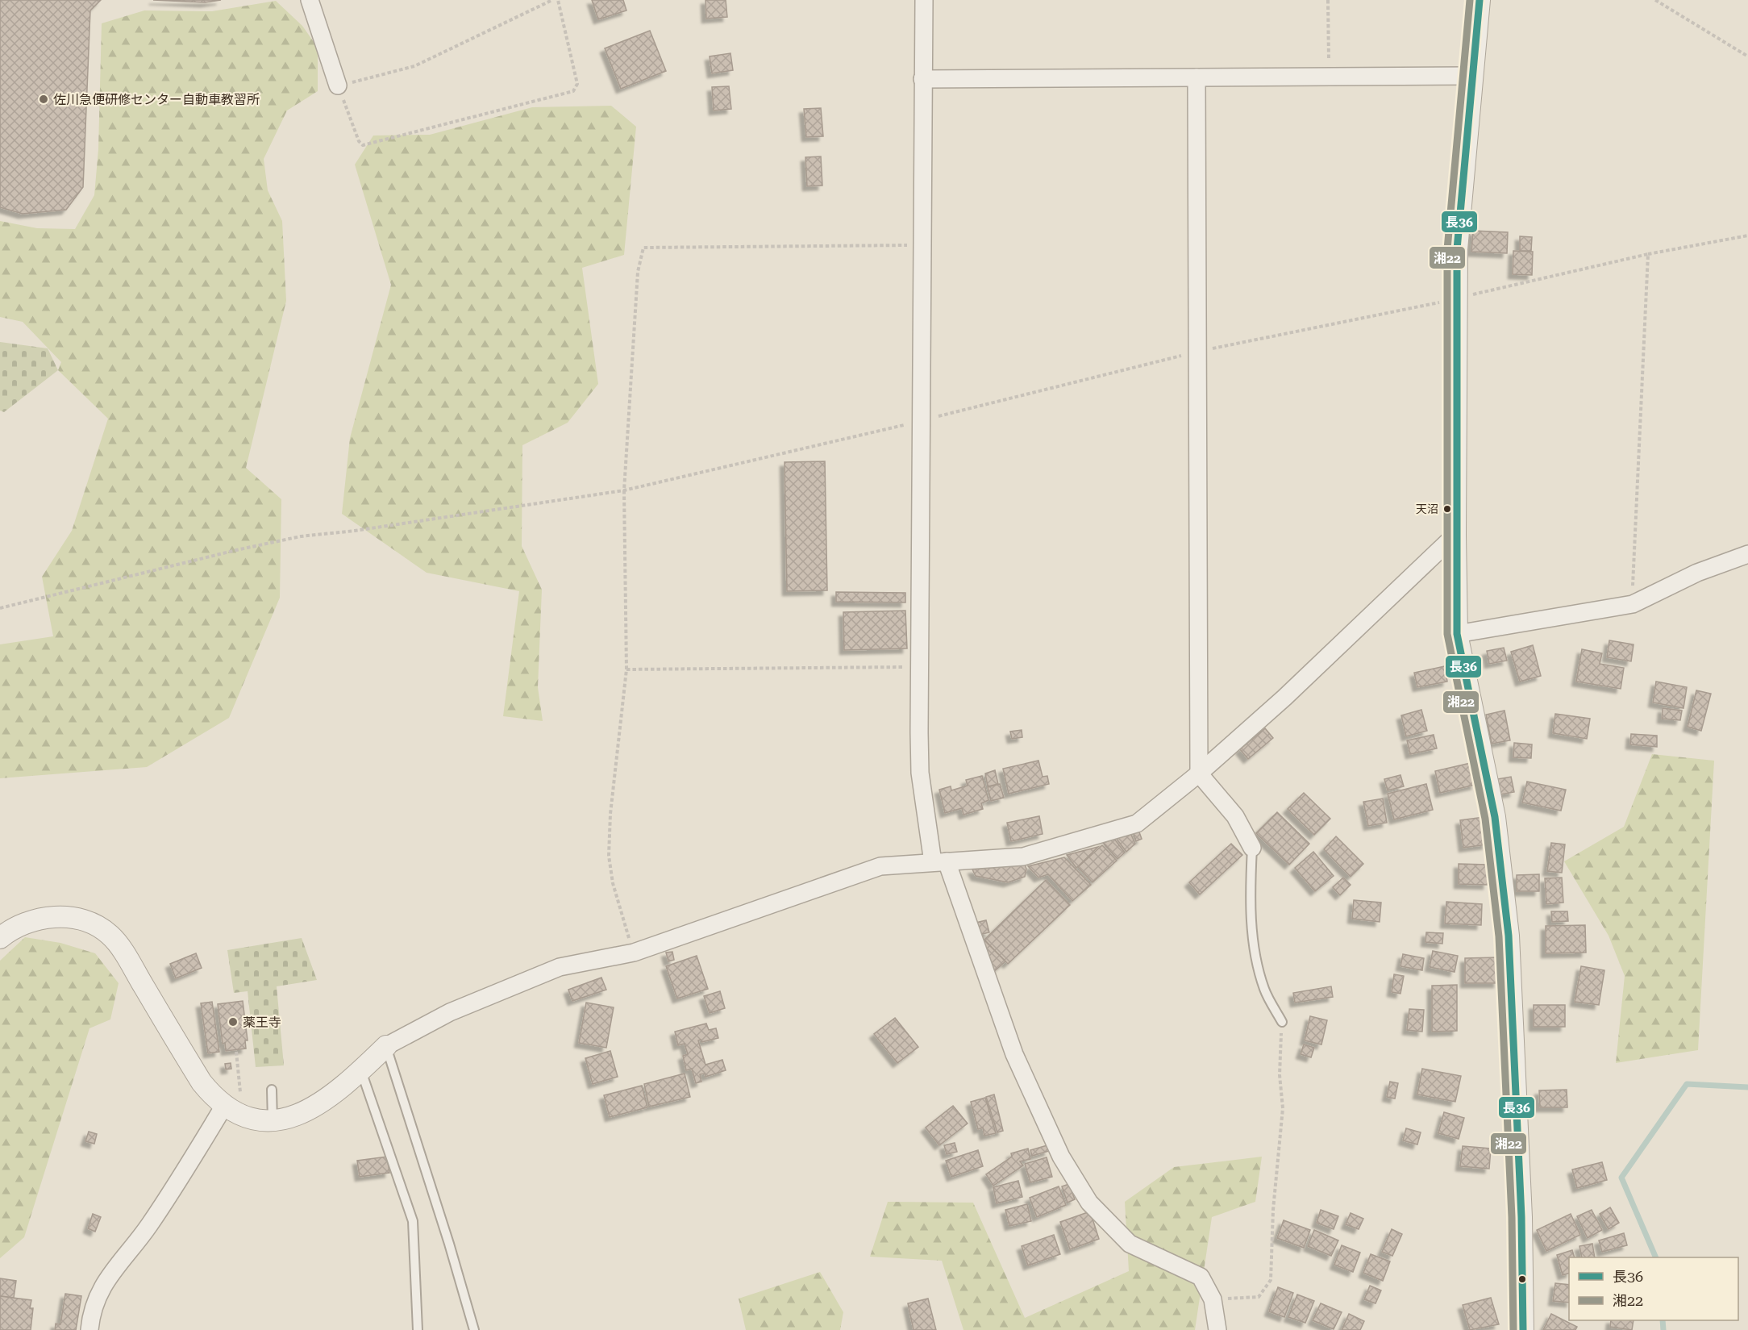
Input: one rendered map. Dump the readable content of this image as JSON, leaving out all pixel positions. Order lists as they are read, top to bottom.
{
  "places": ["佐川急便研修センター自動車教習所", "天沼", "薬王寺"],
  "lines": ["transit line 長36", "transit line 湘22"],
  "legend": ["長36", "湘22"]
}
